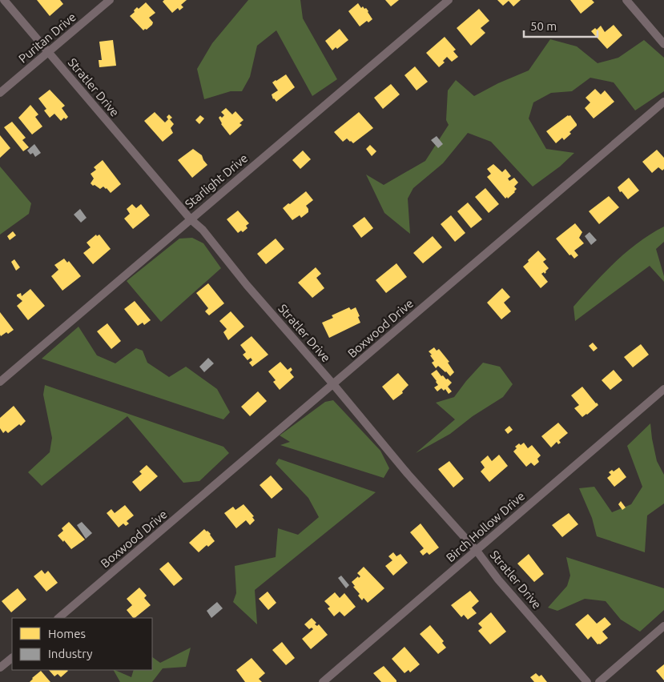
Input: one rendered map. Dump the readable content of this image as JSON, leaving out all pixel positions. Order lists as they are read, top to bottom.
{
  "streets": {
    "street": [
      "Puritan Drive",
      "Stratler Drive",
      "Starlight Drive",
      "Boxwood Drive",
      "Birch Hollow Drive"
    ]
  },
  "crossings": [
    ["Puritan Drive", "Stratler Drive"],
    ["Stratler Drive", "Starlight Drive"],
    ["Stratler Drive", "Boxwood Drive"],
    ["Stratler Drive", "Birch Hollow Drive"]
  ],
  "legend": ["Homes", "Industry"],
  "scale_bar": "50 m"
}
